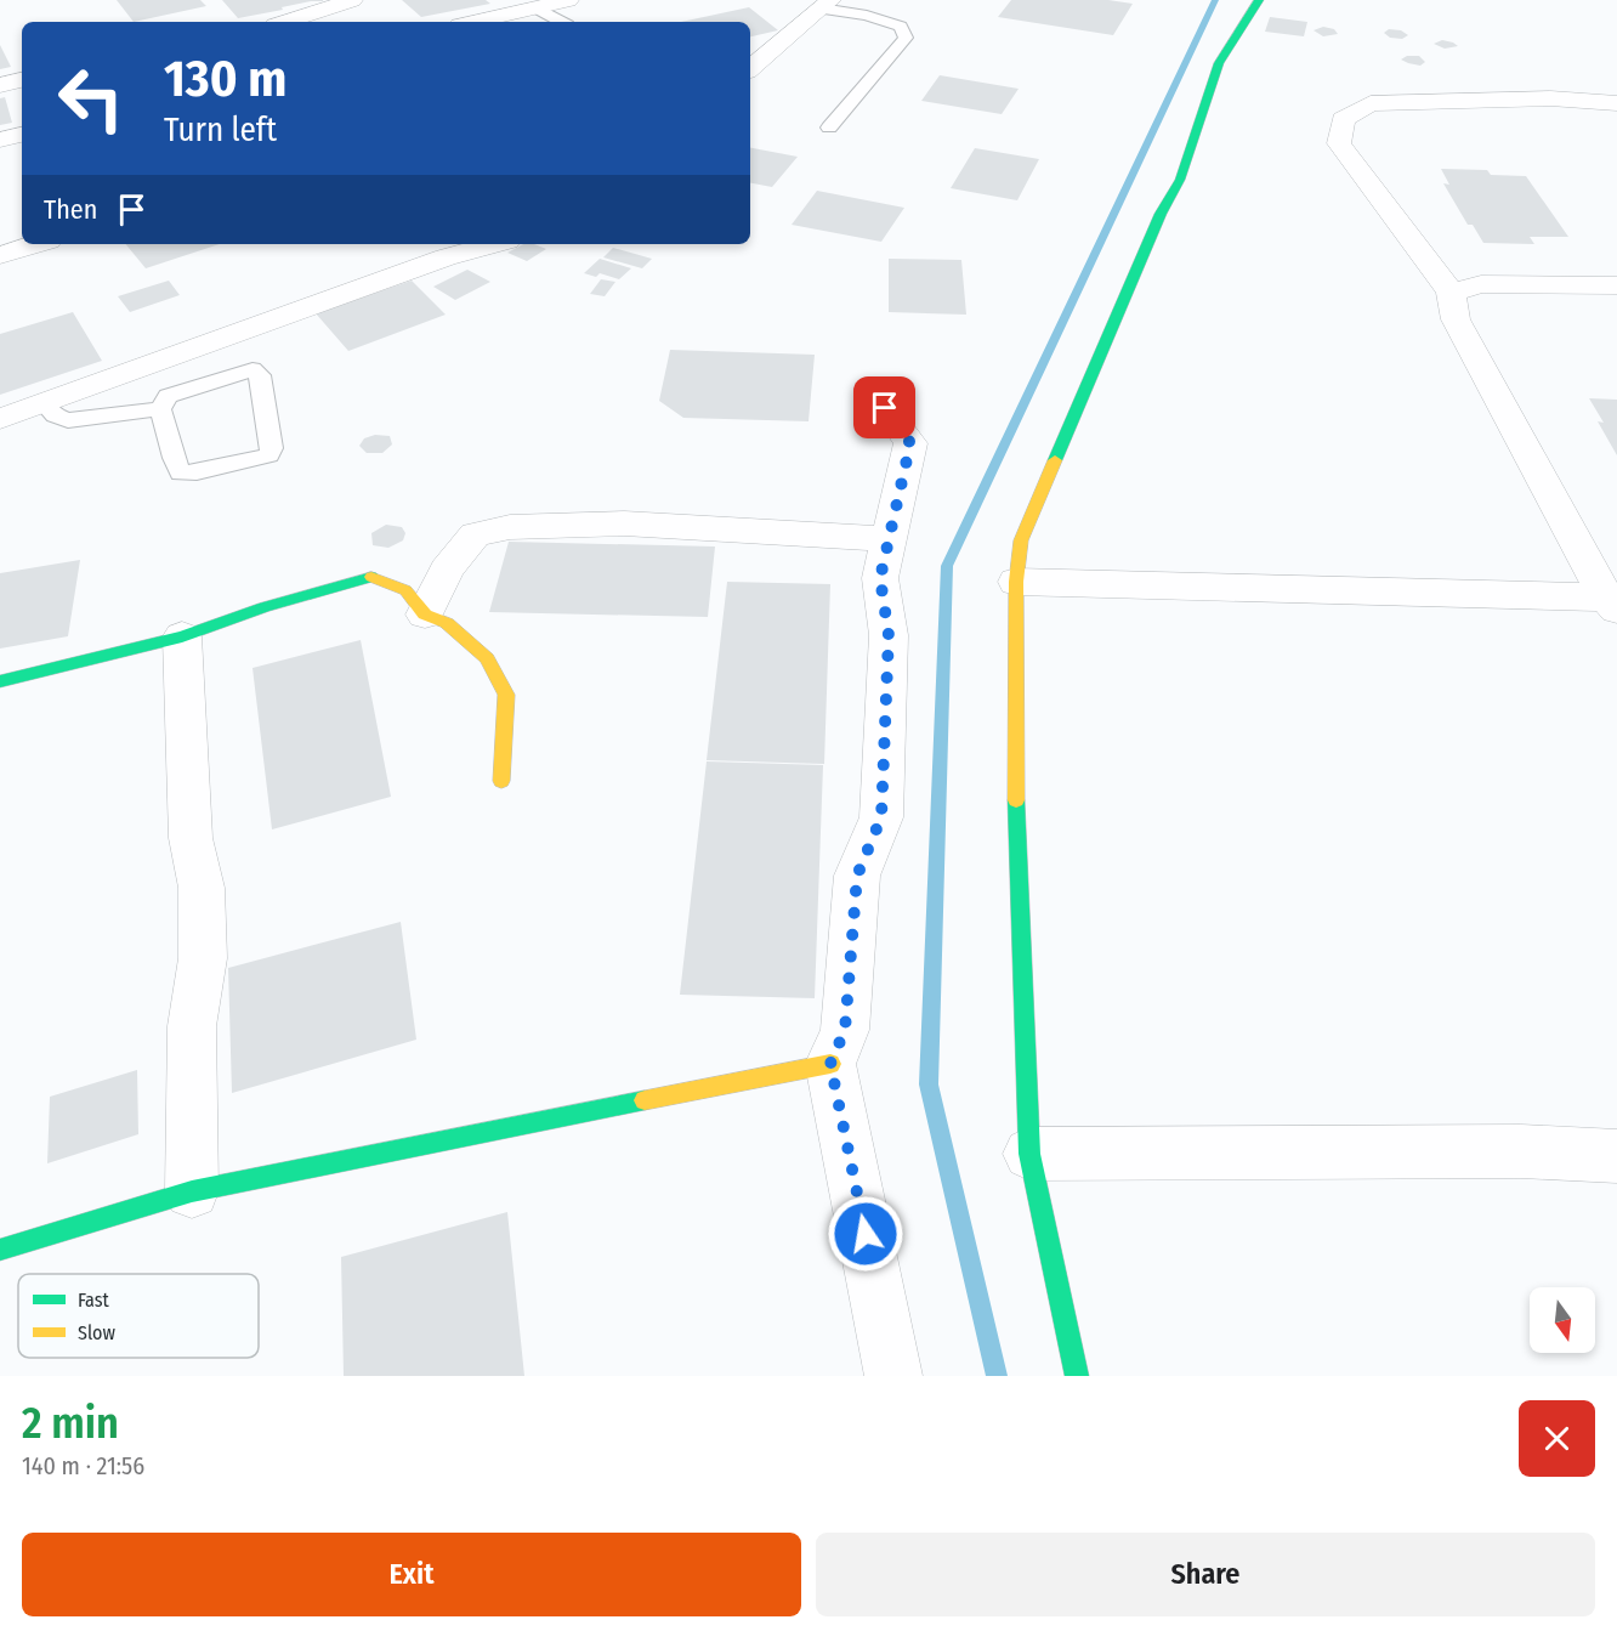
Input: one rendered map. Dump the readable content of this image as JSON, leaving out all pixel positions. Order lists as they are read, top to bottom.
{
  "legend": ["Fast", "Slow"],
  "north": "bottom",
  "page": {
    "turn": ["130 m", "Turn left"],
    "then": "Then",
    "heading": ["2 min", "140 m · 21:56"],
    "buttons": ["Exit", "Share"]
  }
}
